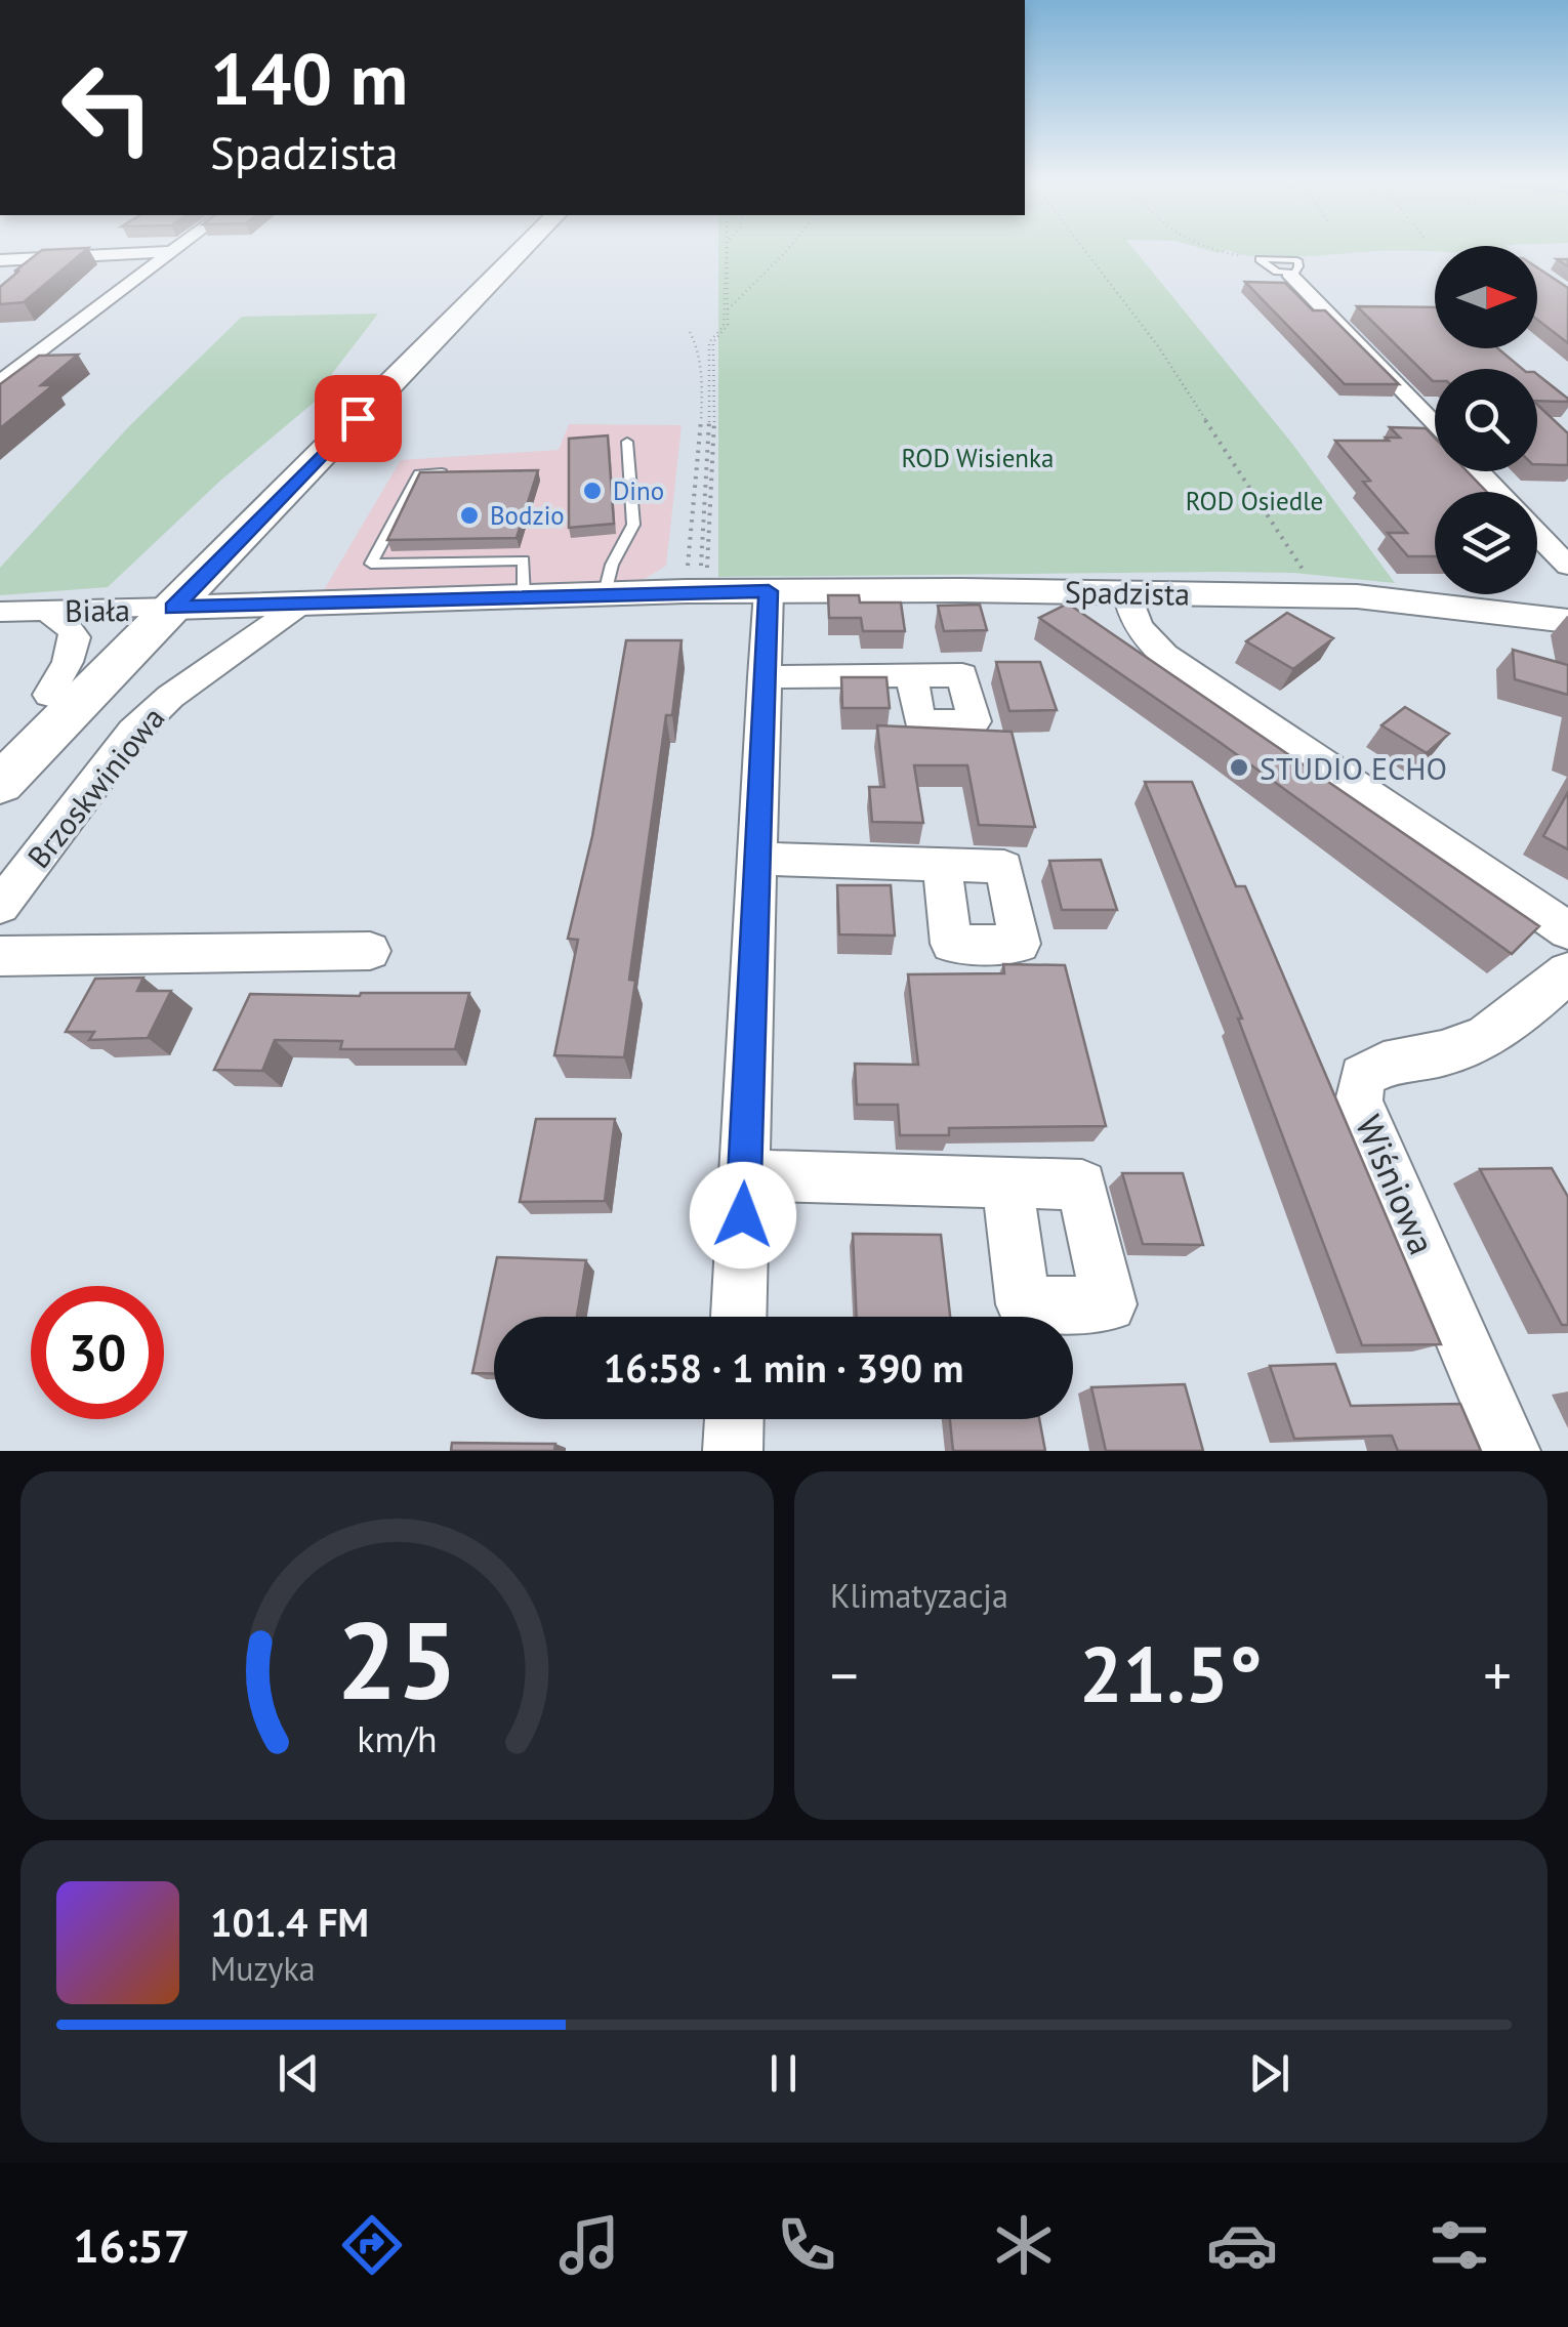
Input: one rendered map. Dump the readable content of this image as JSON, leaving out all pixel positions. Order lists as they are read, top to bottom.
{
  "streets": {
    "street": [
      "Spadzista",
      "Biała",
      "Brzoskwiniowa",
      "Wiśniowa"
    ]
  },
  "crossings": [
    ["Spadzista", "Biała"],
    ["Biała", "Brzoskwiniowa"]
  ],
  "parks": ["ROD Wisienka", "ROD Osiedle"],
  "places": ["Dino", "Bodzio", "STUDIO ECHO"],
  "north": "right",
  "page": {
    "turn": ["140 m", "Spadzista"],
    "limit": "30",
    "trip": "16:58 · 1 min · 390 m",
    "tile": "Klimatyzacja",
    "heat": ["−", "21.5°", "+"],
    "song": ["101.4 FM", "Muzyka"],
    "tabs": "16:57",
    "gauge": ["25", "km/h"]
  }
}
